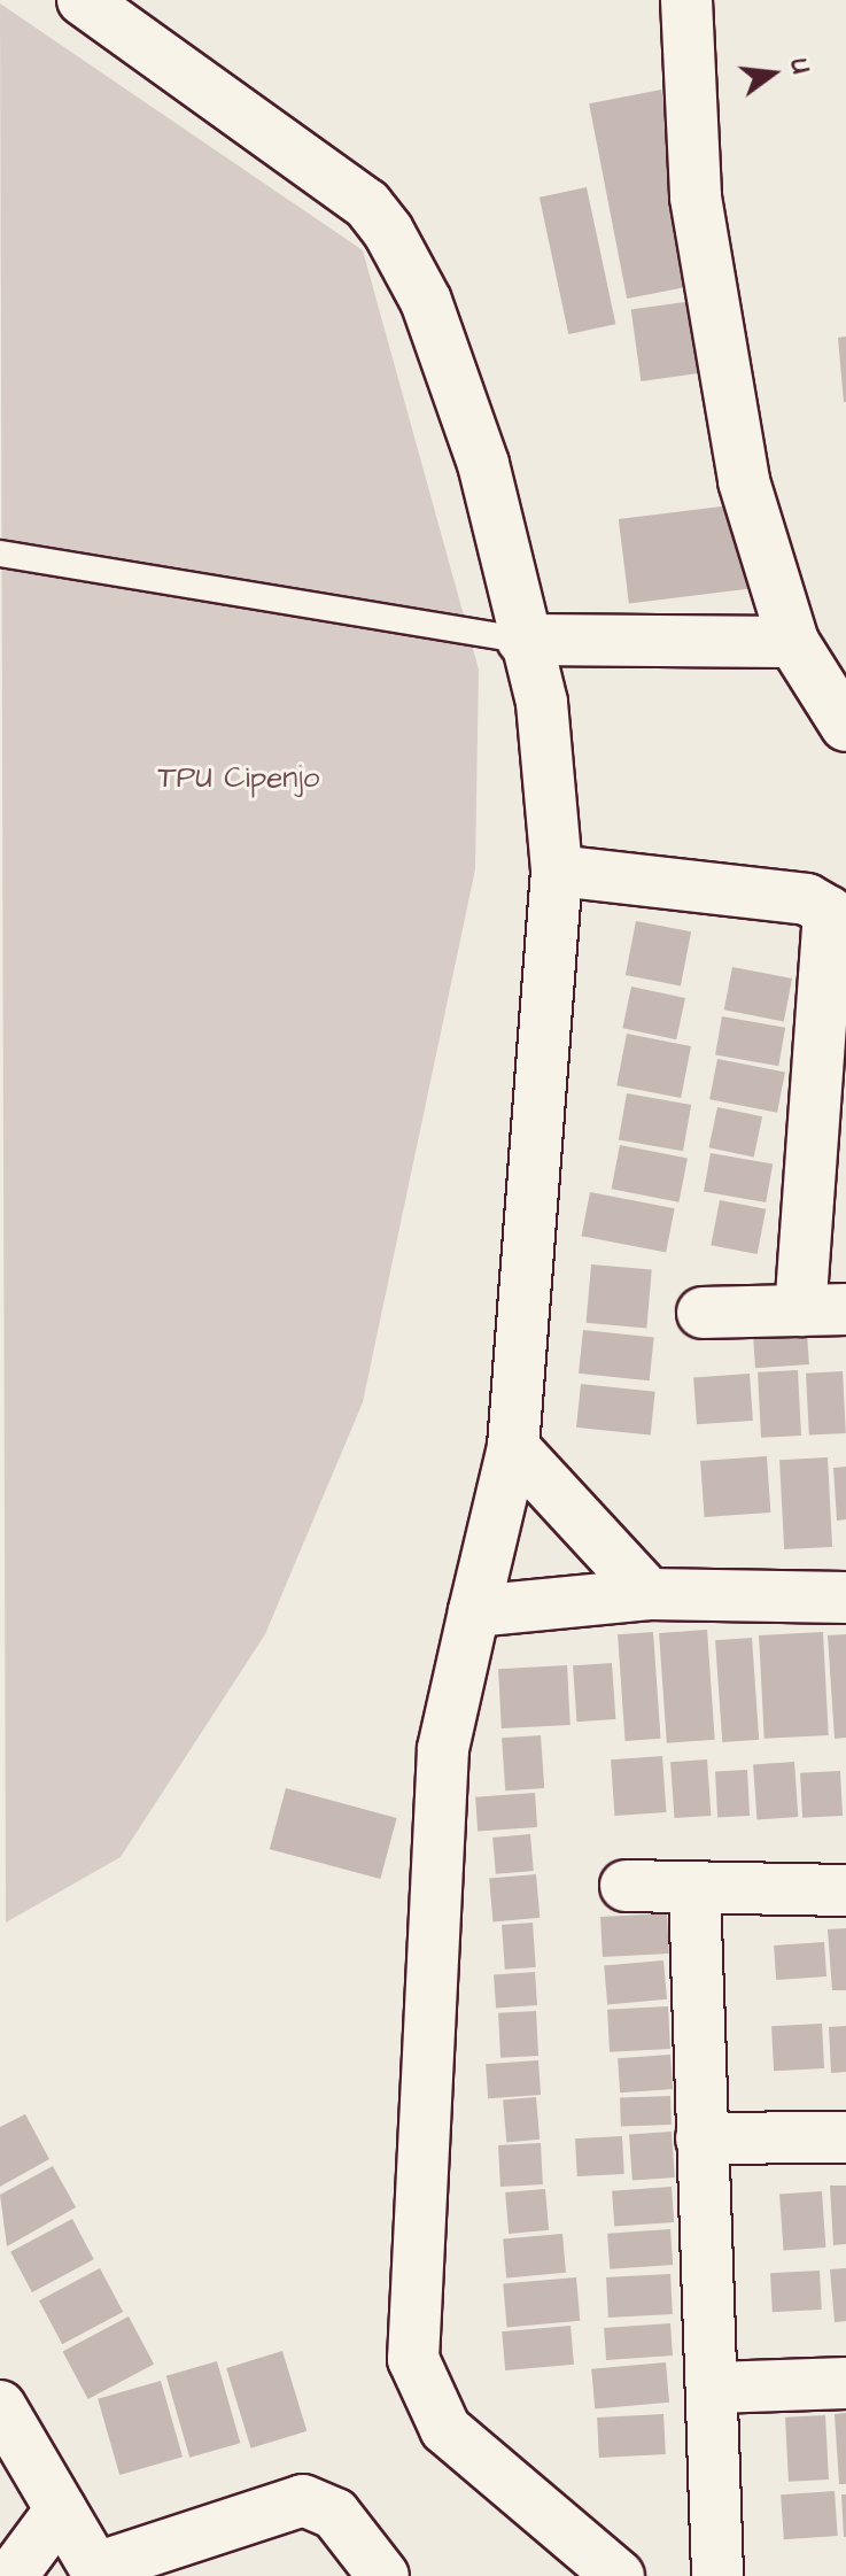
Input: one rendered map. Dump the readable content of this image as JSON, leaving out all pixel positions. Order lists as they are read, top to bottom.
{
  "parks": ["TPU Cipenjo"],
  "north": "right"
}
